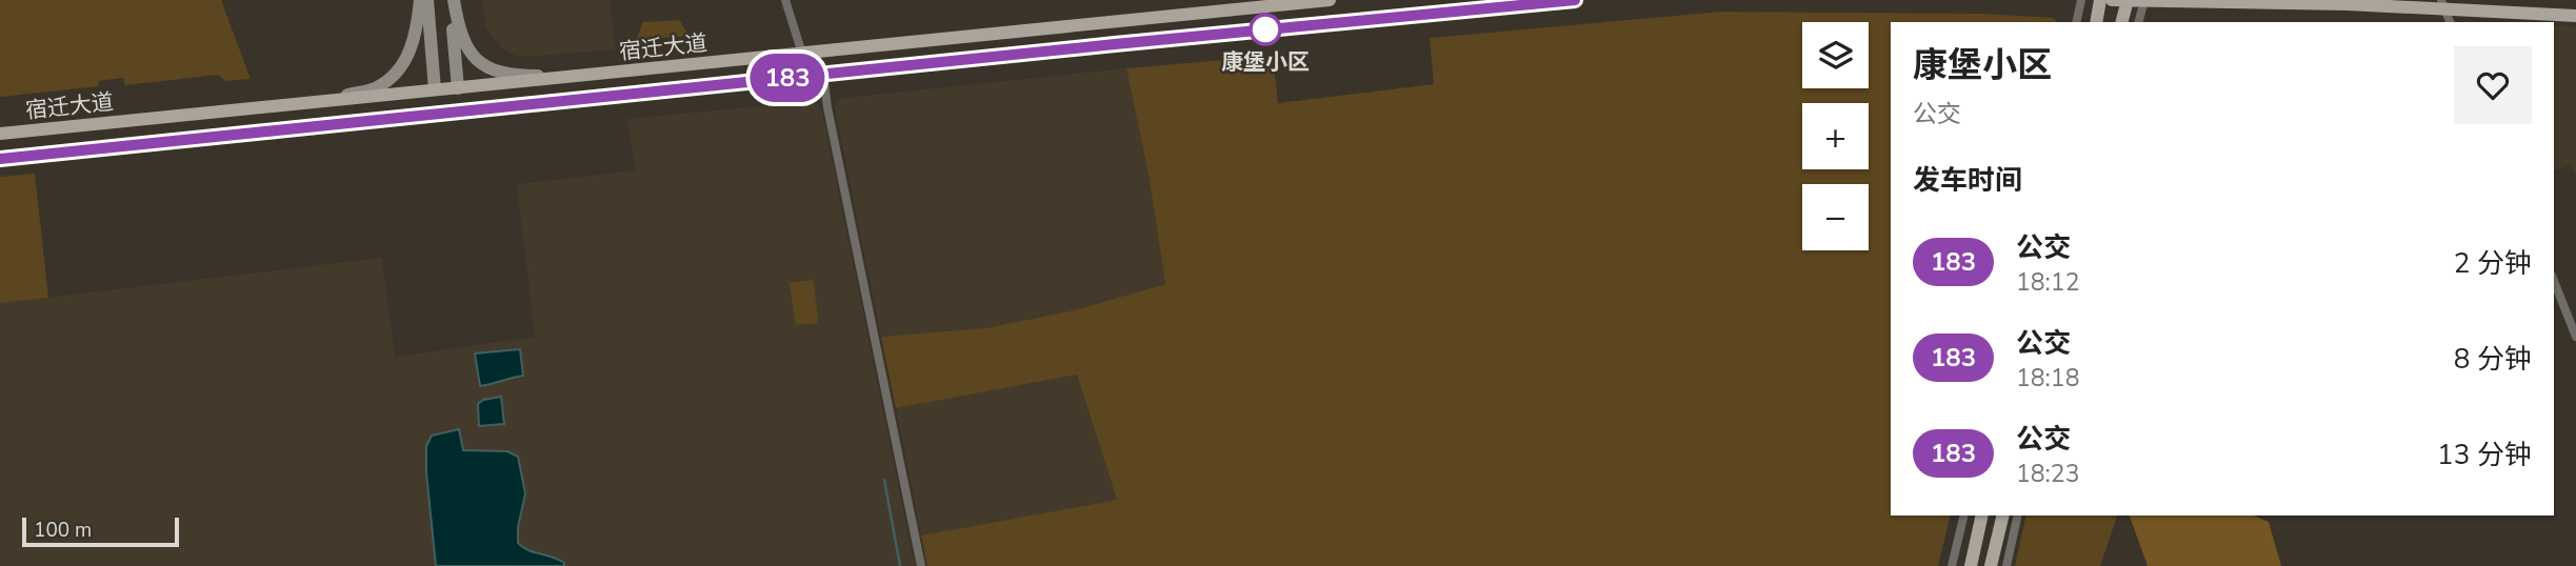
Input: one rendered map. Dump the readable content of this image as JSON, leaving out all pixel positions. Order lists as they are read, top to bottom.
{
  "streets": {
    "main road": ["宿迁大道"]
  },
  "places": ["康堡小区"],
  "lines": ["bus line 183"],
  "scale_bar": "100 m",
  "page": {
    "on_map": "183",
    "map_buttons": ["+", "−"],
    "heading": [
      ["康堡小区", "公交"],
      "发车时间"
    ],
    "list": [
      {
        "mark": "183",
        "name": "公交",
        "note": "18:12",
        "value": "2 分钟"
      },
      {
        "mark": "183",
        "name": "公交",
        "note": "18:18",
        "value": "8 分钟"
      },
      {
        "mark": "183",
        "name": "公交",
        "note": "18:23",
        "value": "13 分钟"
      }
    ],
    "scale": "100 m"
  }
}
